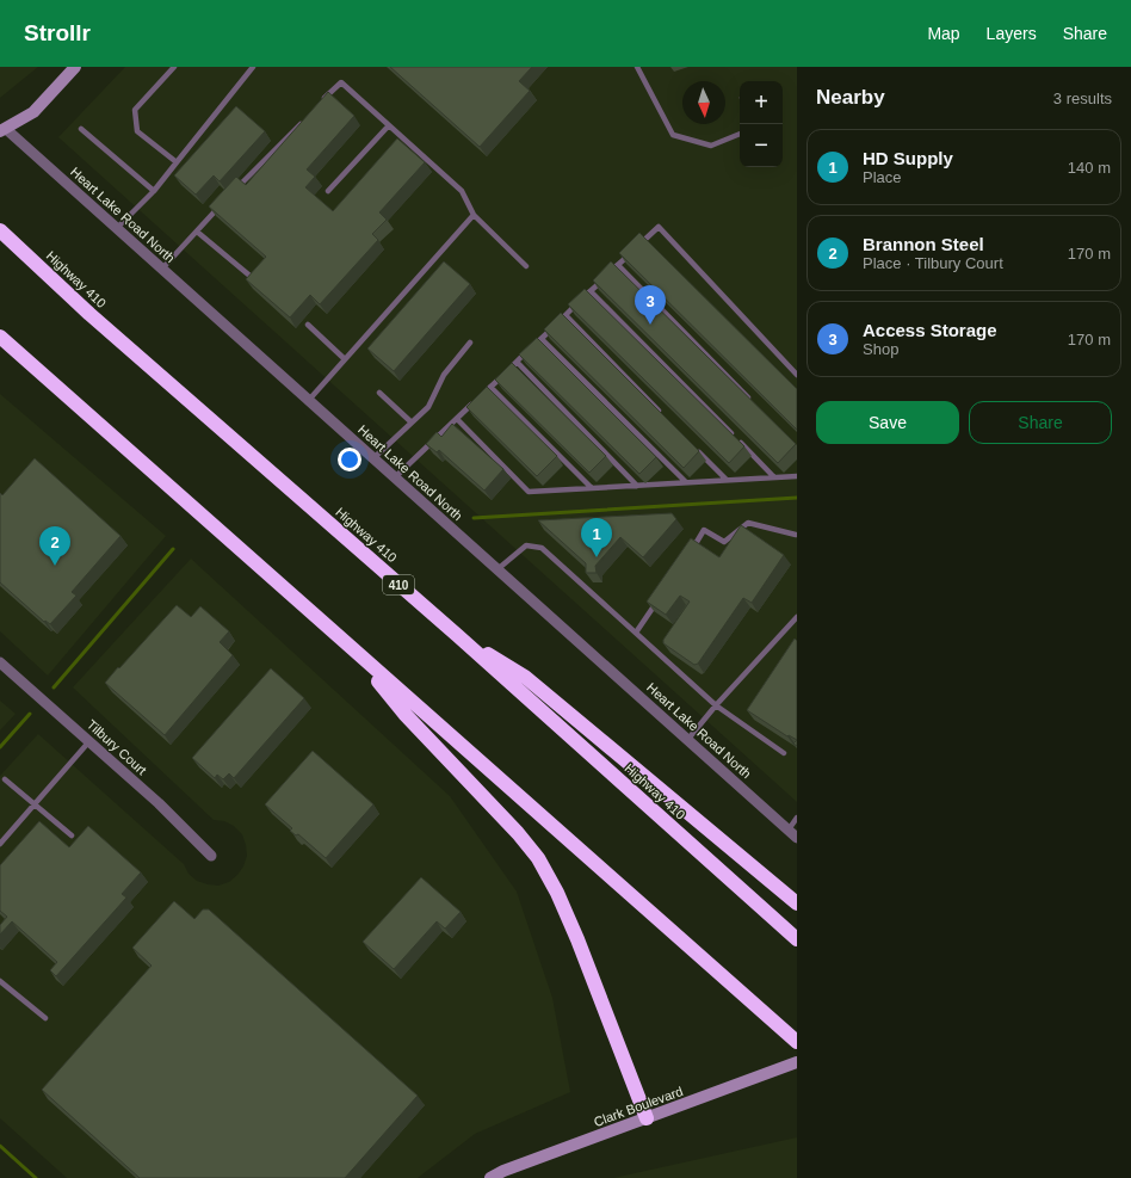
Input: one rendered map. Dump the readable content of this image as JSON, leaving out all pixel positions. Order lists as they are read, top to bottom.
{
  "streets": {
    "highway": ["Highway 410", "410"],
    "street": ["Heart Lake Road North", "Tilbury Court", "Clark Boulevard"]
  },
  "north": "bottom",
  "page": {
    "header": "Strollr",
    "nav": ["Map", "Layers", "Share"],
    "heading": ["Nearby", "3 results"],
    "map_buttons": ["+", "−"],
    "list": [
      {
        "mark": "1",
        "name": "HD Supply",
        "note": "Place",
        "value": "140 m"
      },
      {
        "mark": "2",
        "name": "Brannon Steel",
        "note": "Place · Tilbury Court",
        "value": "170 m"
      },
      {
        "mark": "3",
        "name": "Access Storage",
        "note": "Shop",
        "value": "170 m"
      }
    ],
    "pins": ["3", "1", "2"],
    "buttons": ["Save", "Share"]
  }
}
